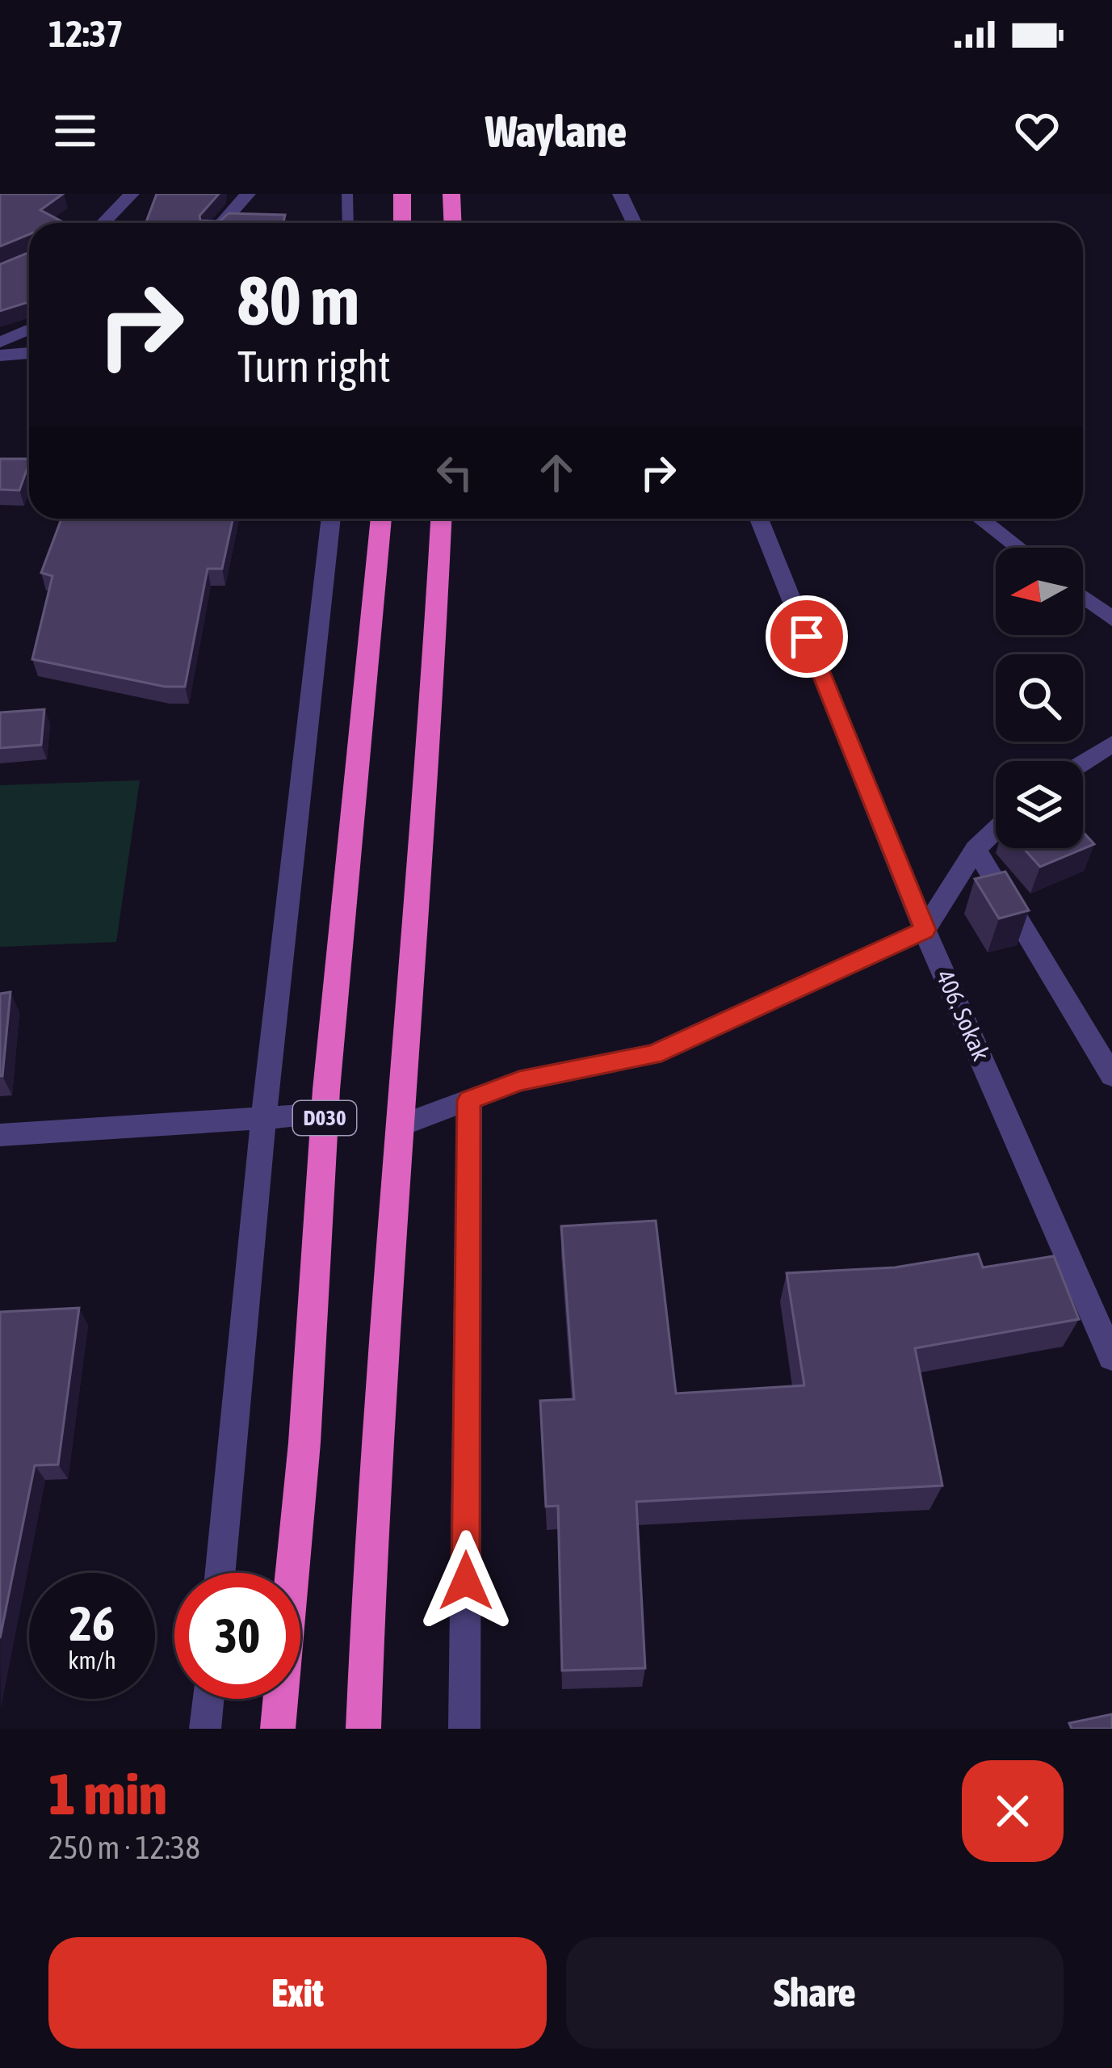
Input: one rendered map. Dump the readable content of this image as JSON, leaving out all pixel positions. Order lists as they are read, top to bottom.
{
  "streets": {
    "highway": ["D030"],
    "street": ["406. Sokak"]
  },
  "north": "left",
  "page": {
    "status": "12:37",
    "header": "Waylane",
    "turn": ["80 m", "Turn right"],
    "speed": "26 km/h",
    "limit": "30",
    "heading": ["1 min", "250 m · 12:38"],
    "buttons": ["Exit", "Share"]
  }
}
